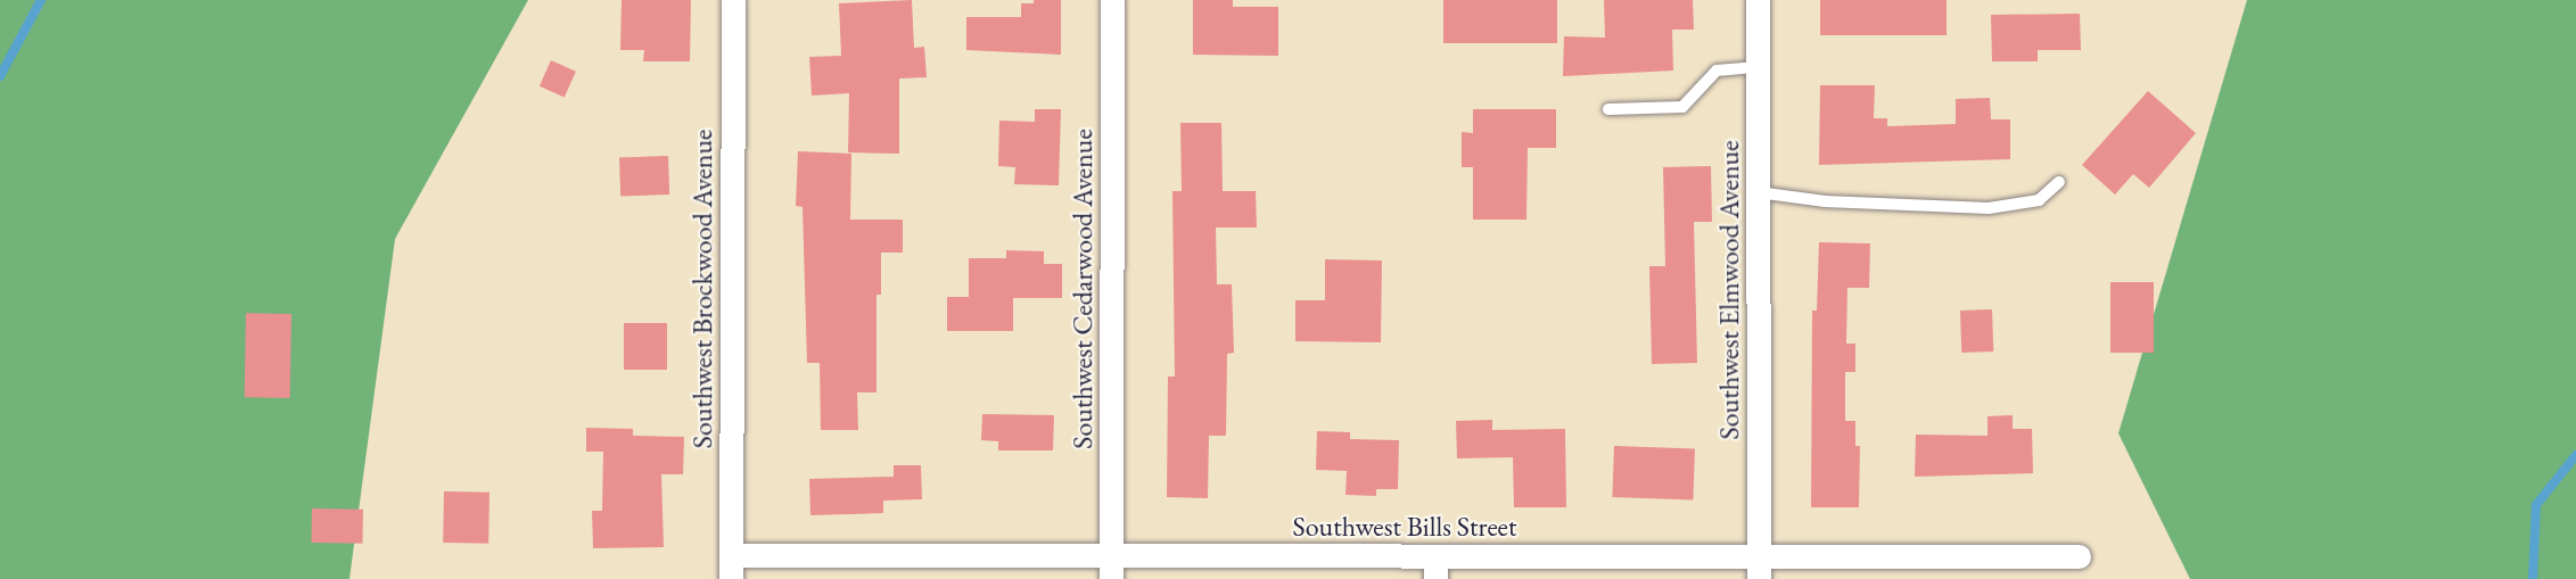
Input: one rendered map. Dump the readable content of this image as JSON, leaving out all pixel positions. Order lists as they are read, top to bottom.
{
  "streets": {
    "street": [
      "Southwest Brockwood Avenue",
      "Southwest Cedarwood Avenue",
      "Southwest Elmwood Avenue",
      "Southwest Bills Street"
    ]
  },
  "crossings": [
    ["Southwest Brockwood Avenue", "Southwest Bills Street"],
    ["Southwest Cedarwood Avenue", "Southwest Bills Street"],
    ["Southwest Elmwood Avenue", "Southwest Bills Street"]
  ]
}
